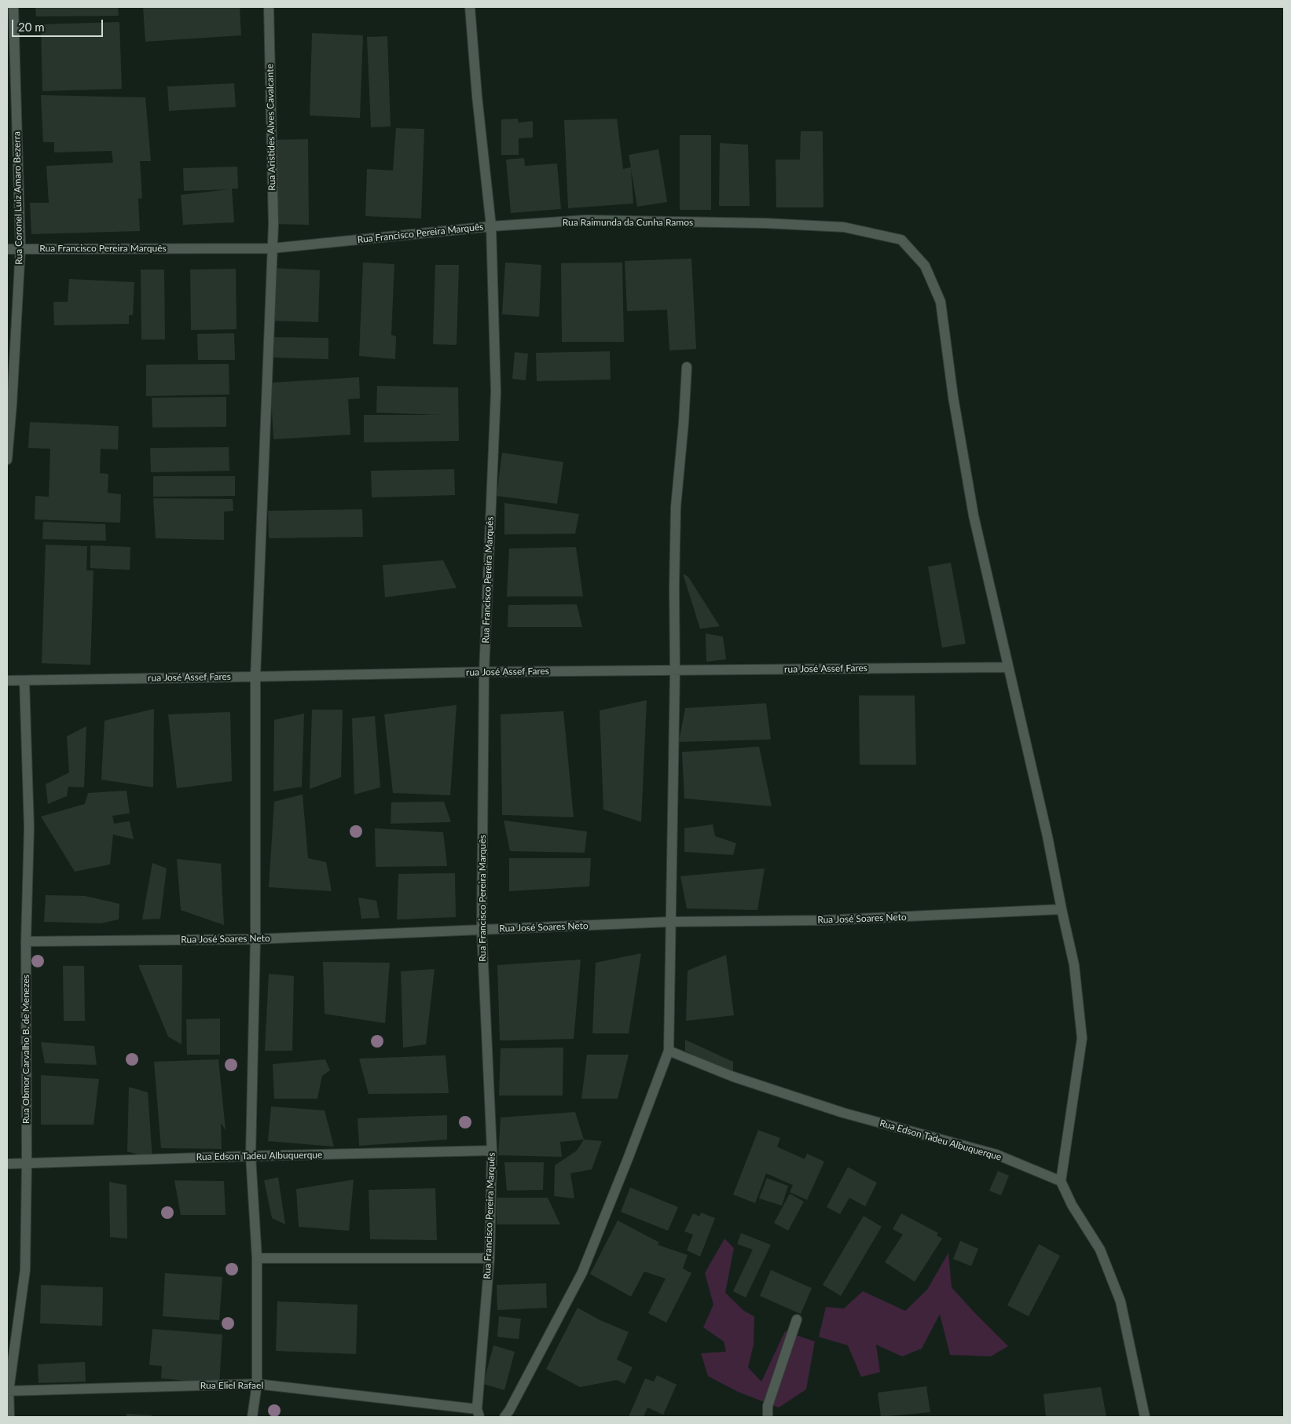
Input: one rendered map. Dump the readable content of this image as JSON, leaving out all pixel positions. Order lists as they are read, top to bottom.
{
  "streets": {
    "street": [
      "Rua Aristides Alves Cavalcante",
      "Rua Coronel Luiz Amaro Bezerra",
      "Rua Raimunda da Cunha Ramos",
      "Rua Francisco Pereira Marquês",
      "rua José Assef Fares",
      "Rua José Soares Neto",
      "Rua Obmor Carvalho B. de Menezes",
      "Rua Edson Tadeu Albuquerque",
      "Rua Eliel Rafael"
    ]
  },
  "crossings": [
    ["Rua Aristides Alves Cavalcante", "Rua Francisco Pereira Marquês"],
    ["Rua Aristides Alves Cavalcante", "rua José Assef Fares"],
    ["Rua Aristides Alves Cavalcante", "Rua José Soares Neto"],
    ["Rua Aristides Alves Cavalcante", "Rua Edson Tadeu Albuquerque"],
    ["Rua Aristides Alves Cavalcante", "Rua Eliel Rafael"],
    ["Rua Coronel Luiz Amaro Bezerra", "Rua Francisco Pereira Marquês"],
    ["Rua Raimunda da Cunha Ramos", "Rua Francisco Pereira Marquês"],
    ["Rua Raimunda da Cunha Ramos", "rua José Assef Fares"],
    ["Rua Raimunda da Cunha Ramos", "Rua José Soares Neto"],
    ["Rua Raimunda da Cunha Ramos", "Rua Edson Tadeu Albuquerque"],
    ["Rua Francisco Pereira Marquês", "rua José Assef Fares"],
    ["Rua Francisco Pereira Marquês", "Rua José Soares Neto"],
    ["Rua Francisco Pereira Marquês", "Rua Edson Tadeu Albuquerque"],
    ["Rua Francisco Pereira Marquês", "Rua Eliel Rafael"],
    ["rua José Assef Fares", "Rua Obmor Carvalho B. de Menezes"],
    ["Rua José Soares Neto", "Rua Obmor Carvalho B. de Menezes"],
    ["Rua Obmor Carvalho B. de Menezes", "Rua Edson Tadeu Albuquerque"],
    ["Rua Obmor Carvalho B. de Menezes", "Rua Eliel Rafael"]
  ],
  "scale_bar": "20 m"
}
